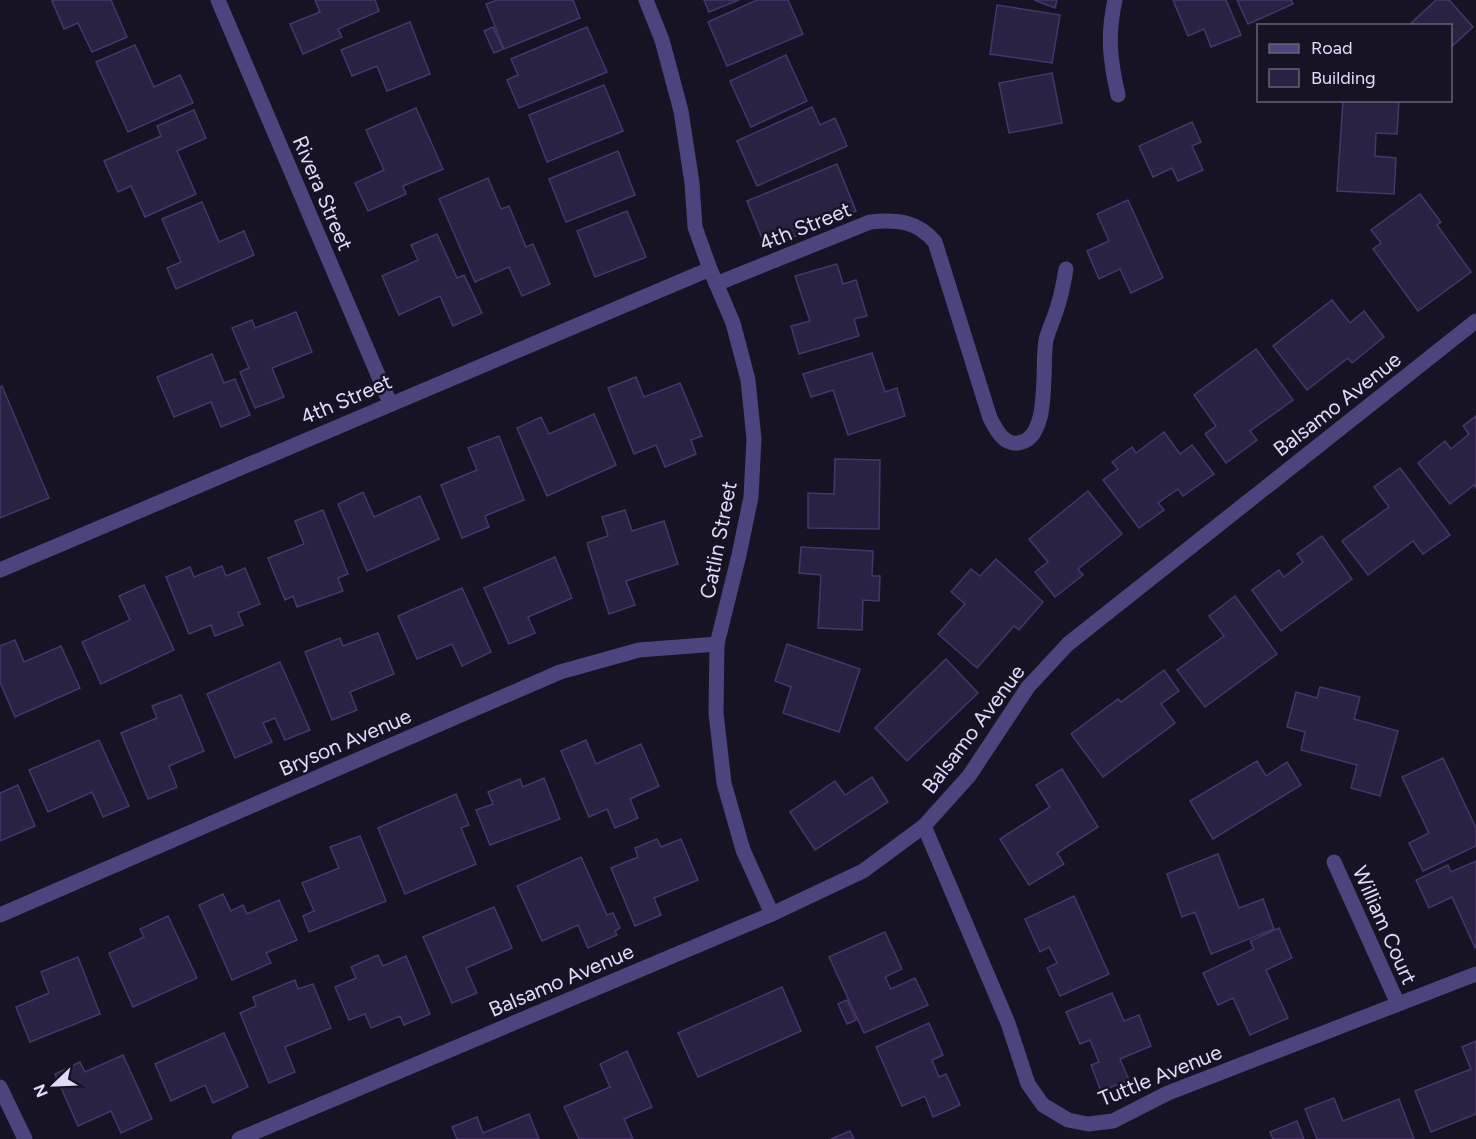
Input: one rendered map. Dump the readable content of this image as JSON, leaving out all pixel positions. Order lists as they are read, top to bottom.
{
  "streets": {
    "street": [
      "Rivera Street",
      "4th Street",
      "Balsamo Avenue",
      "Catlin Street",
      "Bryson Avenue",
      "William Court",
      "Tuttle Avenue"
    ]
  },
  "crossings": [
    ["Rivera Street", "4th Street"],
    ["4th Street", "Catlin Street"],
    ["Balsamo Avenue", "Catlin Street"],
    ["Balsamo Avenue", "Tuttle Avenue"],
    ["Catlin Street", "Bryson Avenue"],
    ["William Court", "Tuttle Avenue"]
  ],
  "legend": ["Road", "Building"],
  "north": "bottom left"
}
